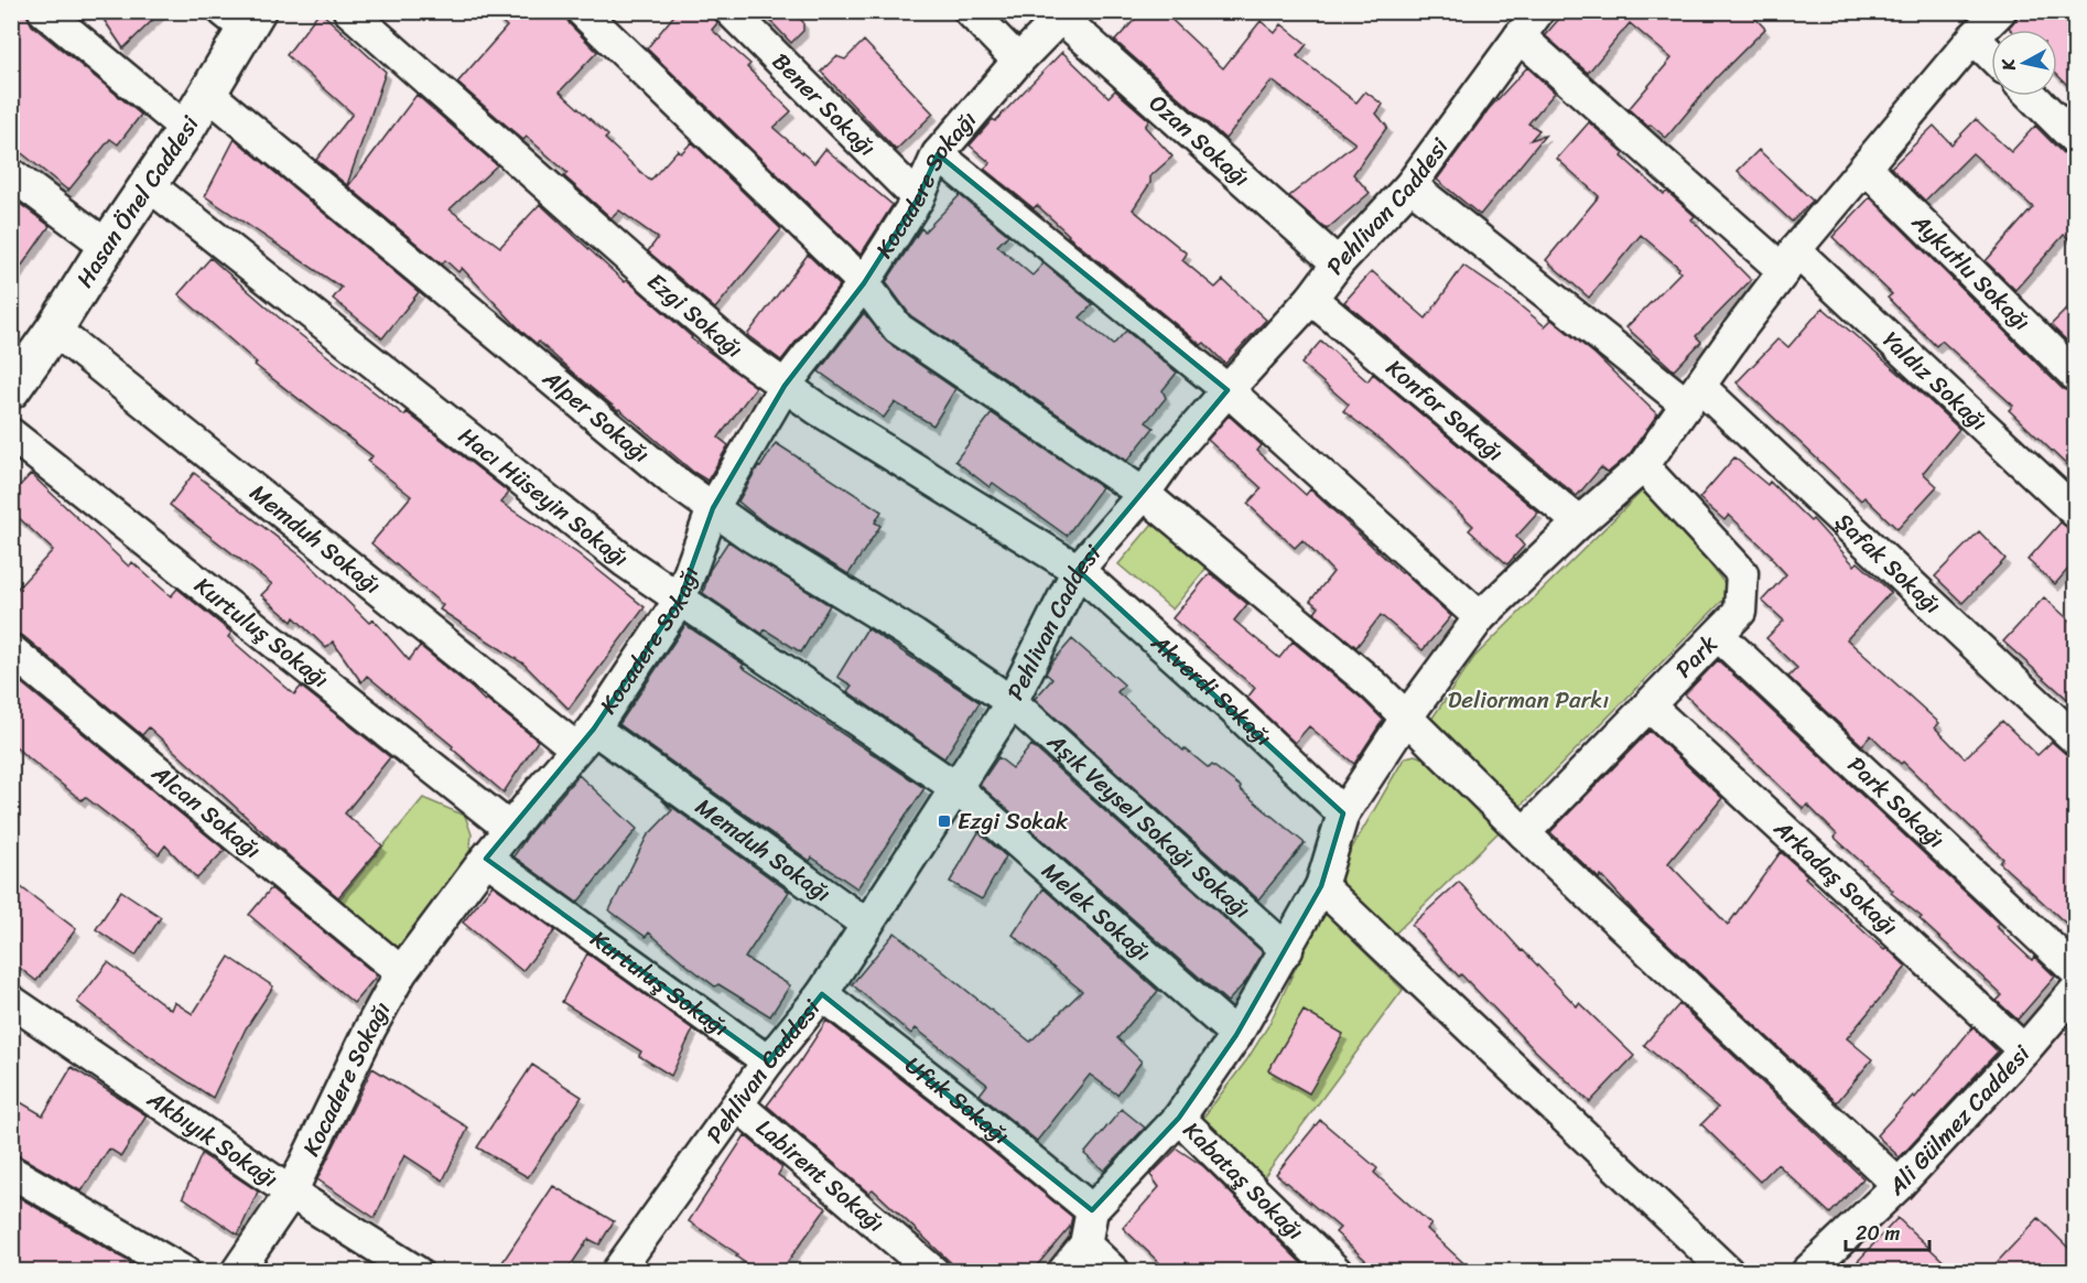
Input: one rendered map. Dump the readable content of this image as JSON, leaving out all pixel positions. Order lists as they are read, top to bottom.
{
  "streets": {
    "main road": ["Hasan Önel Caddesi"],
    "street": [
      "Bener Sokağı",
      "Ozan Sokağı",
      "Kocadere Sokağı",
      "Pehlivan Caddesi",
      "Aykutlu Sokağı",
      "Ezgi Sokağı",
      "Yaldız Sokağı",
      "Konfor Sokağı",
      "Alper Sokağı",
      "Hacı Hüseyin Sokağı",
      "Memduh Sokağı",
      "Şafak Sokağı",
      "Kurtuluş Sokağı",
      "Park",
      "Akverdi Sokağı",
      "Park Sokağı",
      "Alcan Sokağı",
      "Aşık Veysel Sokağı Sokağı",
      "Arkadaş Sokağı",
      "Melek Sokağı",
      "Ufuk Sokağı",
      "Ali Gülmez Caddesi",
      "Akbıyık Sokağı",
      "Labirent Sokağı",
      "Kabataş Sokağı"
    ]
  },
  "crossings": [
    ["Bener Sokağı", "Kocadere Sokağı"],
    ["Ozan Sokağı", "Kocadere Sokağı"],
    ["Ozan Sokağı", "Pehlivan Caddesi"],
    ["Kocadere Sokağı", "Ezgi Sokağı"],
    ["Kocadere Sokağı", "Alper Sokağı"],
    ["Kocadere Sokağı", "Hacı Hüseyin Sokağı"],
    ["Kocadere Sokağı", "Memduh Sokağı"],
    ["Kocadere Sokağı", "Kurtuluş Sokağı"],
    ["Kocadere Sokağı", "Alcan Sokağı"],
    ["Kocadere Sokağı", "Akbıyık Sokağı"],
    ["Hasan Önel Caddesi", "Alper Sokağı"],
    ["Hasan Önel Caddesi", "Hacı Hüseyin Sokağı"],
    ["Hasan Önel Caddesi", "Memduh Sokağı"],
    ["Pehlivan Caddesi", "Ezgi Sokağı"],
    ["Pehlivan Caddesi", "Yaldız Sokağı"],
    ["Pehlivan Caddesi", "Konfor Sokağı"],
    ["Pehlivan Caddesi", "Alper Sokağı"],
    ["Pehlivan Caddesi", "Hacı Hüseyin Sokağı"],
    ["Pehlivan Caddesi", "Memduh Sokağı"],
    ["Pehlivan Caddesi", "Şafak Sokağı"],
    ["Pehlivan Caddesi", "Kurtuluş Sokağı"],
    ["Pehlivan Caddesi", "Akverdi Sokağı"],
    ["Pehlivan Caddesi", "Aşık Veysel Sokağı Sokağı"],
    ["Pehlivan Caddesi", "Melek Sokağı"],
    ["Pehlivan Caddesi", "Ufuk Sokağı"],
    ["Pehlivan Caddesi", "Labirent Sokağı"],
    ["Ezgi Sokağı", "Akverdi Sokağı"],
    ["Alper Sokağı", "Aşık Veysel Sokağı Sokağı"],
    ["Hacı Hüseyin Sokağı", "Melek Sokağı"],
    ["Park", "Park Sokağı"],
    ["Park", "Arkadaş Sokağı"],
    ["Arkadaş Sokağı", "Ali Gülmez Caddesi"]
  ],
  "parks": ["Deliorman Parkı"],
  "places": {
    "transit": ["Ezgi Sokak"]
  },
  "scale_bar": "20 m",
  "north": "left"
}
